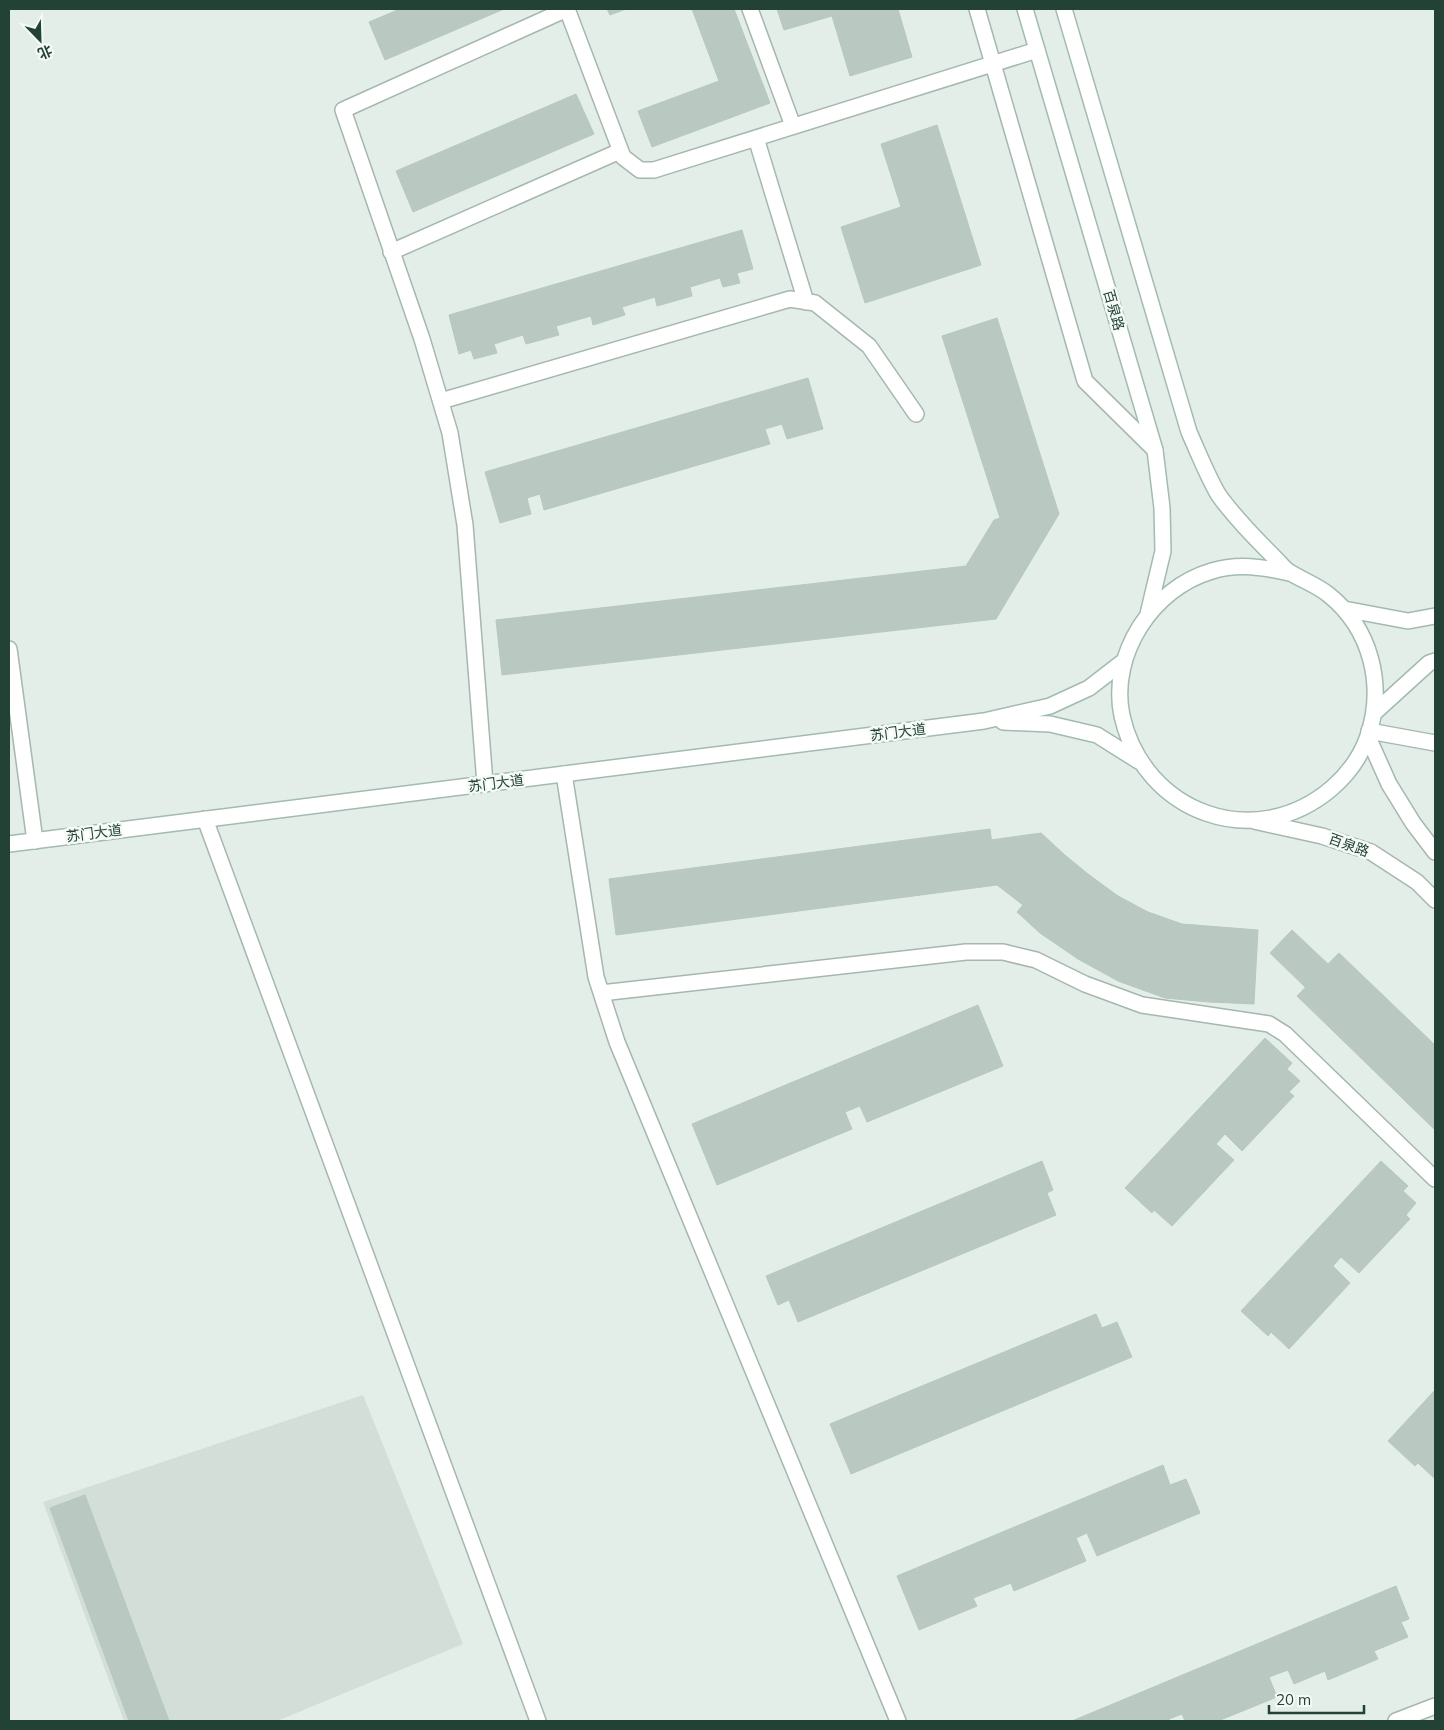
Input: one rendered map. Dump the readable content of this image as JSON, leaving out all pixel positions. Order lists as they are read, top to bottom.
{
  "streets": {
    "main road": ["百泉路", "苏门大道"]
  },
  "scale_bar": "20 m",
  "north": "bottom right"
}
